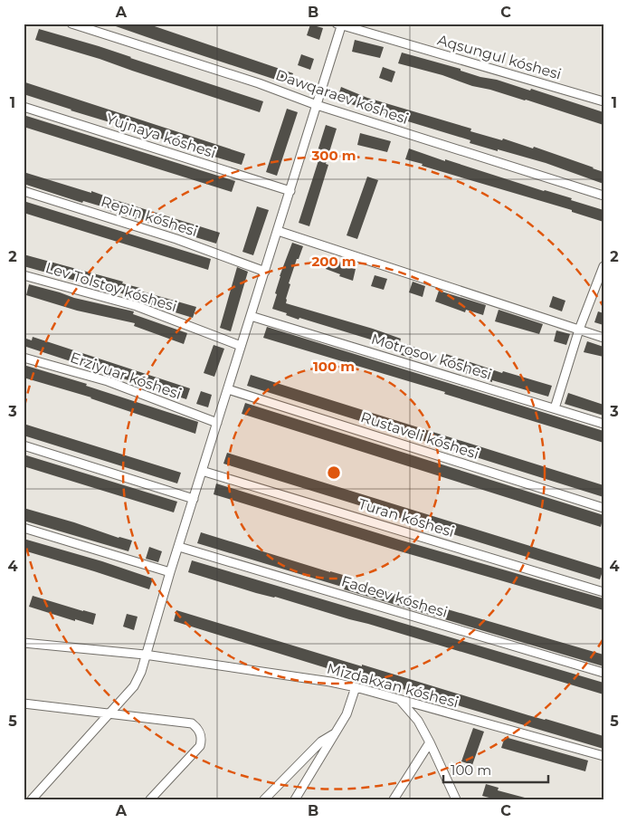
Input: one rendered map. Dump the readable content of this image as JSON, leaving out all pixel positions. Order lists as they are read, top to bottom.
{
  "streets": {
    "street": [
      "Aqsungul kóshesi",
      "Dawqaraev kóshesi",
      "Yujnaya kóshesi",
      "Repin kóshesi",
      "Lev Tolstoy kóshesi",
      "Motrosov kóshesi",
      "Erziyuar kóshesi",
      "Rustaveli kóshesi",
      "Turan kóshesi",
      "Fadeev kóshesi",
      "Mizdakxan kóshesi"
    ]
  },
  "scale_bar": "100 m",
  "grid": {
    "columns": ["A", "B", "C"],
    "rows": [
      "1",
      "2",
      "3",
      "4",
      "5"
    ]
  },
  "rings": ["300 m", "200 m", "100 m"]
}
